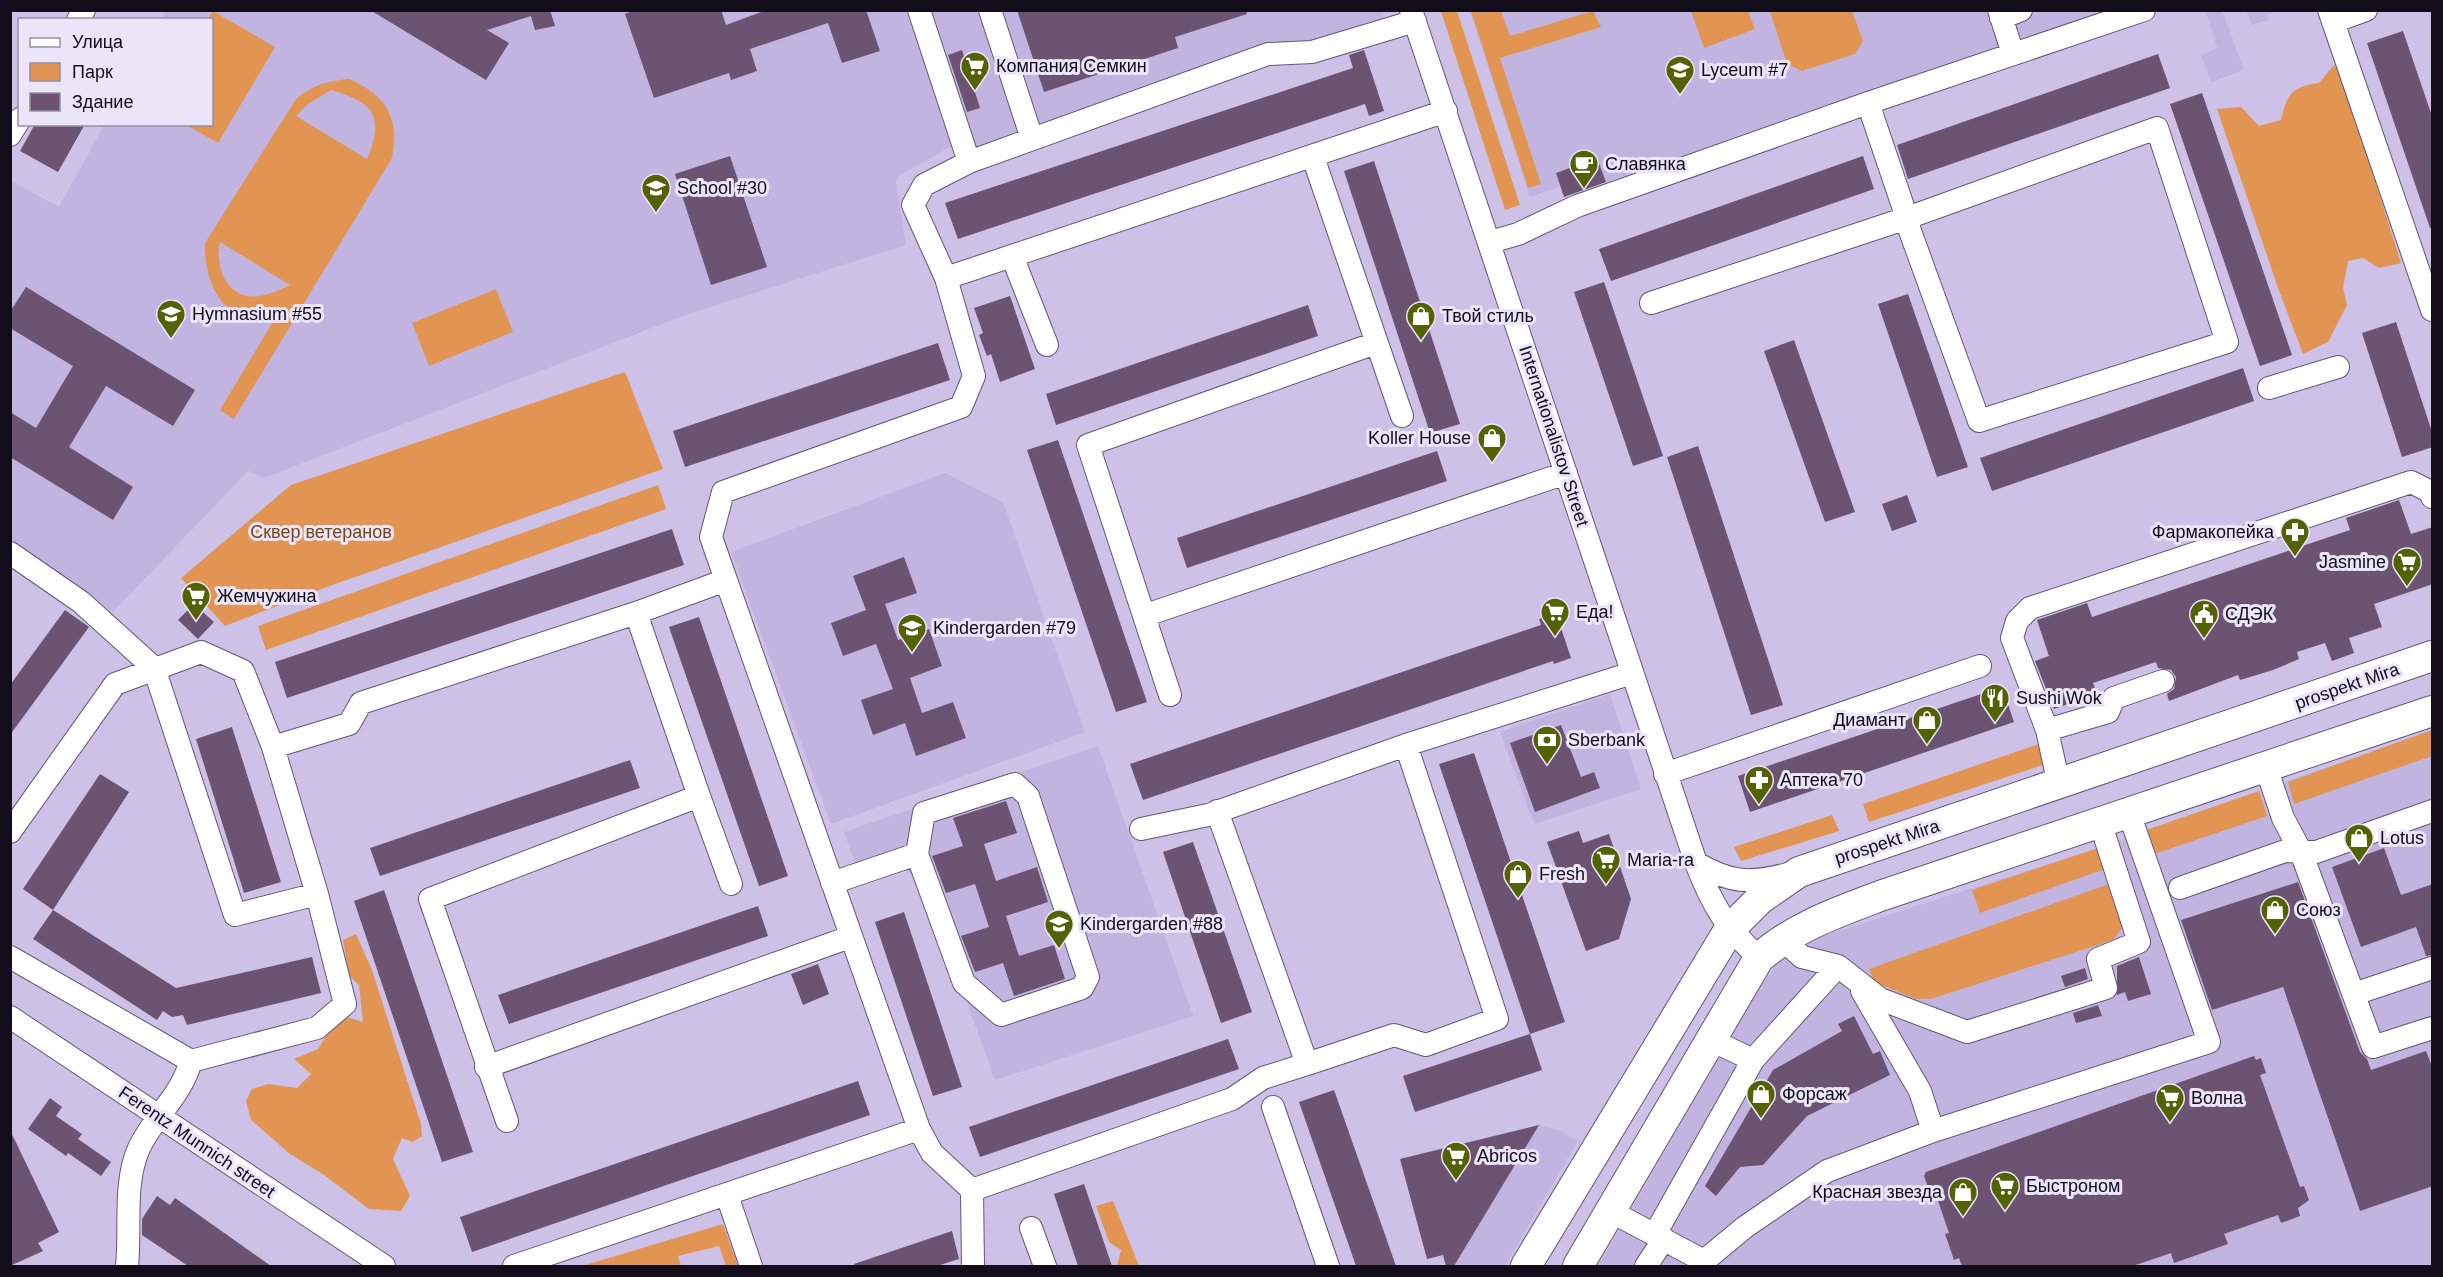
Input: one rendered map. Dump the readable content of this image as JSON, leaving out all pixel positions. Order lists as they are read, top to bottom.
{
  "streets": {
    "main road": ["prospekt Mira"],
    "street": ["Internationalistov Street", "Ferentz Munnich street"]
  },
  "crossings": [
    ["Internationalistov Street", "prospekt Mira"]
  ],
  "parks": ["Сквер ветеранов"],
  "places": {
    "supermarket": [
      "Компания Семкин",
      "Jasmine",
      "Жемчужина",
      "Еда!",
      "Maria-ra",
      "Волна",
      "Abricos",
      "Быстроном"
    ],
    "school or university": [
      "Lyceum #7",
      "School #30",
      "Hymnasium #55",
      "Kindergarden #79",
      "Kindergarden #88"
    ],
    "cafe": ["Славянка"],
    "shop": [
      "Твой стиль",
      "Koller House",
      "Диамант",
      "Lotus",
      "Fresh",
      "Союз",
      "Форсаж",
      "Красная звезда"
    ],
    "pharmacy": ["Фармакопейка", "Аптека 70"],
    "public building": ["СДЭК"],
    "restaurant": ["Sushi Wok"],
    "bank": ["Sberbank"]
  },
  "legend": ["Улица", "Парк", "Здание"]
}
